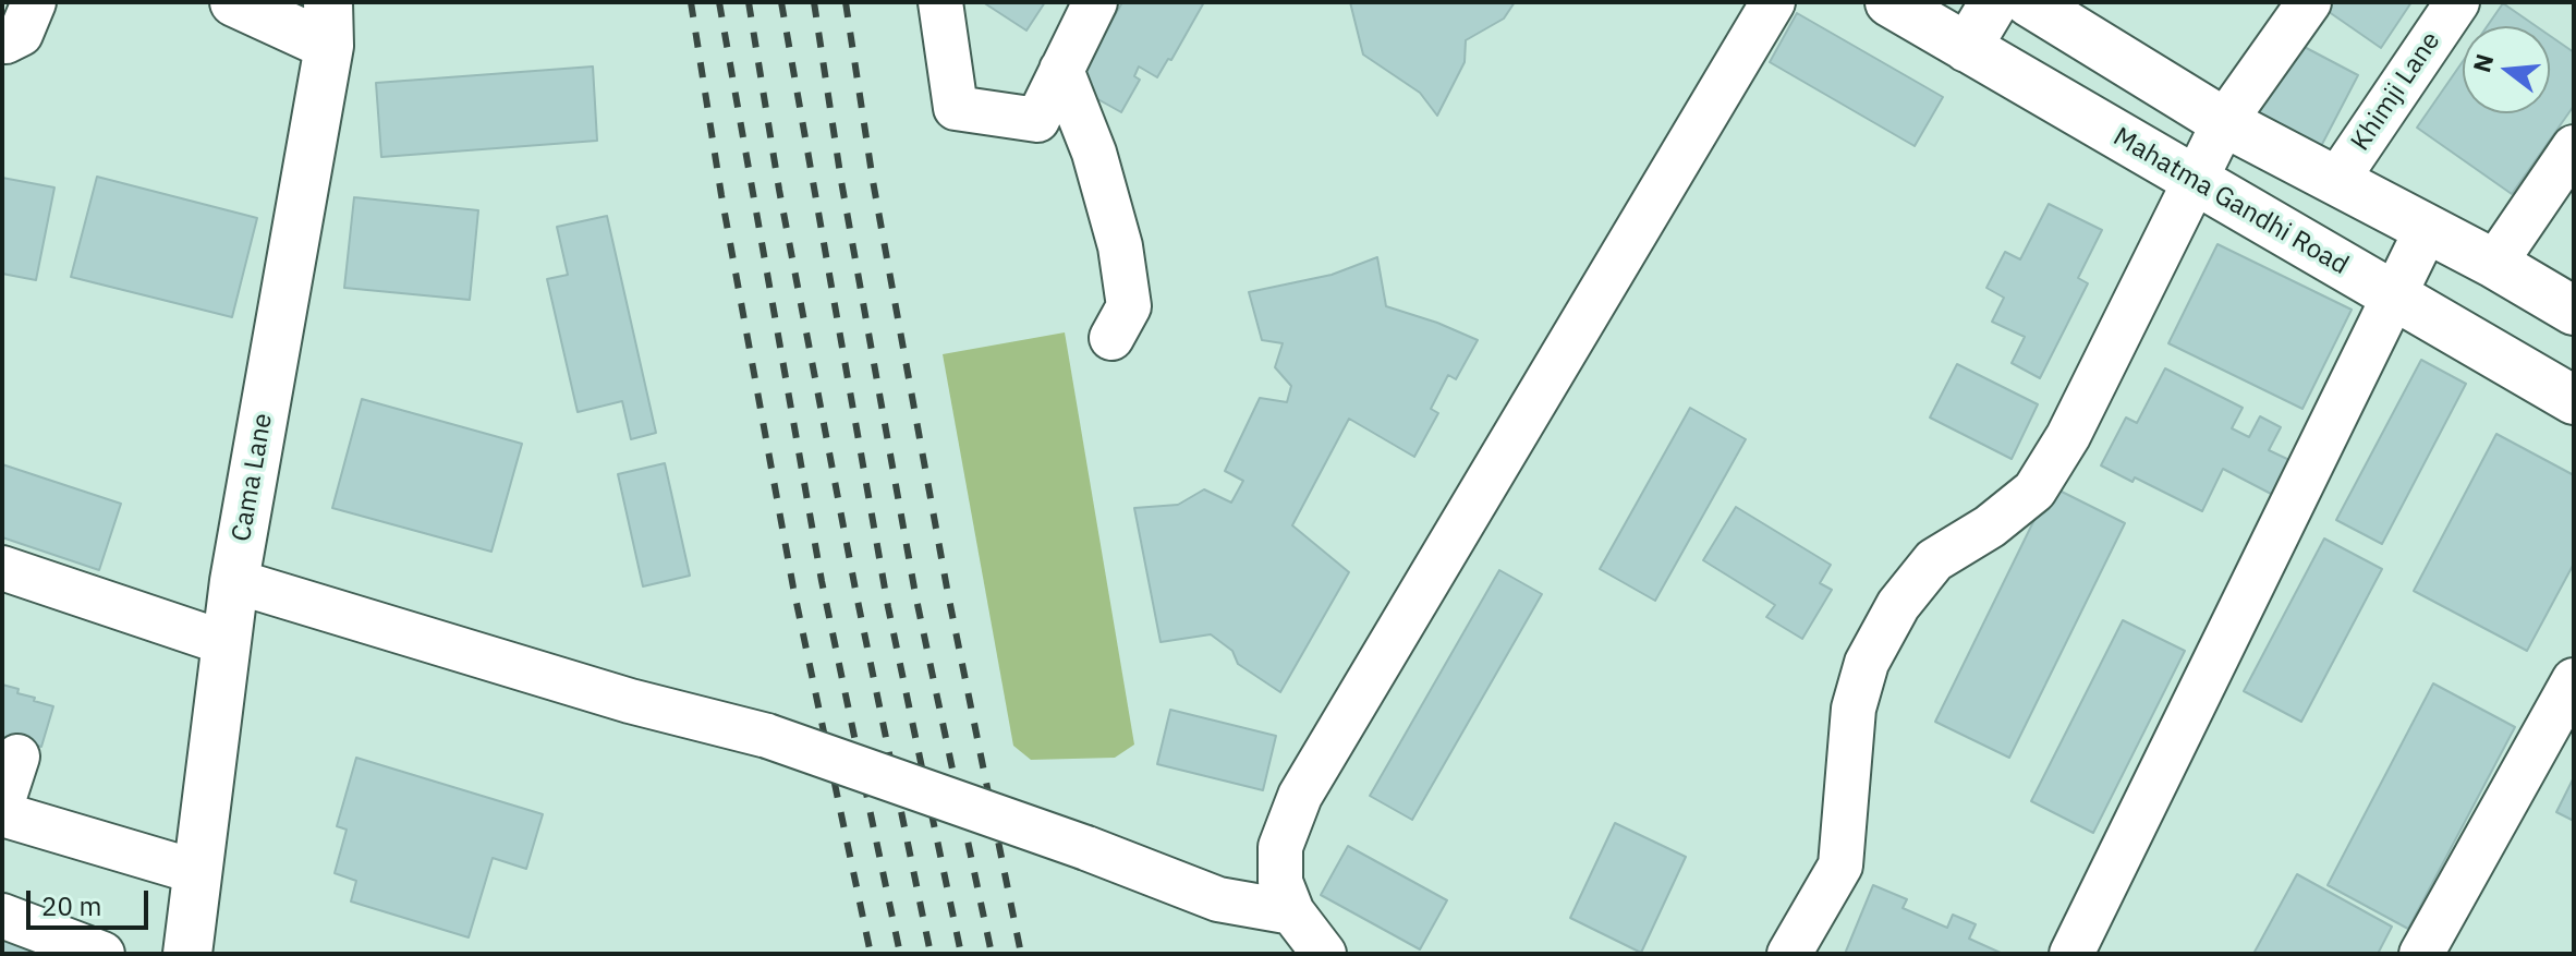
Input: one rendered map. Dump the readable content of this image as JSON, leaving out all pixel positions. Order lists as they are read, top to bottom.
{
  "streets": {
    "street": ["Khimji Lane", "Mahatma Gandhi Road", "Cama Lane"]
  },
  "scale_bar": "20 m",
  "north": "left"
}
